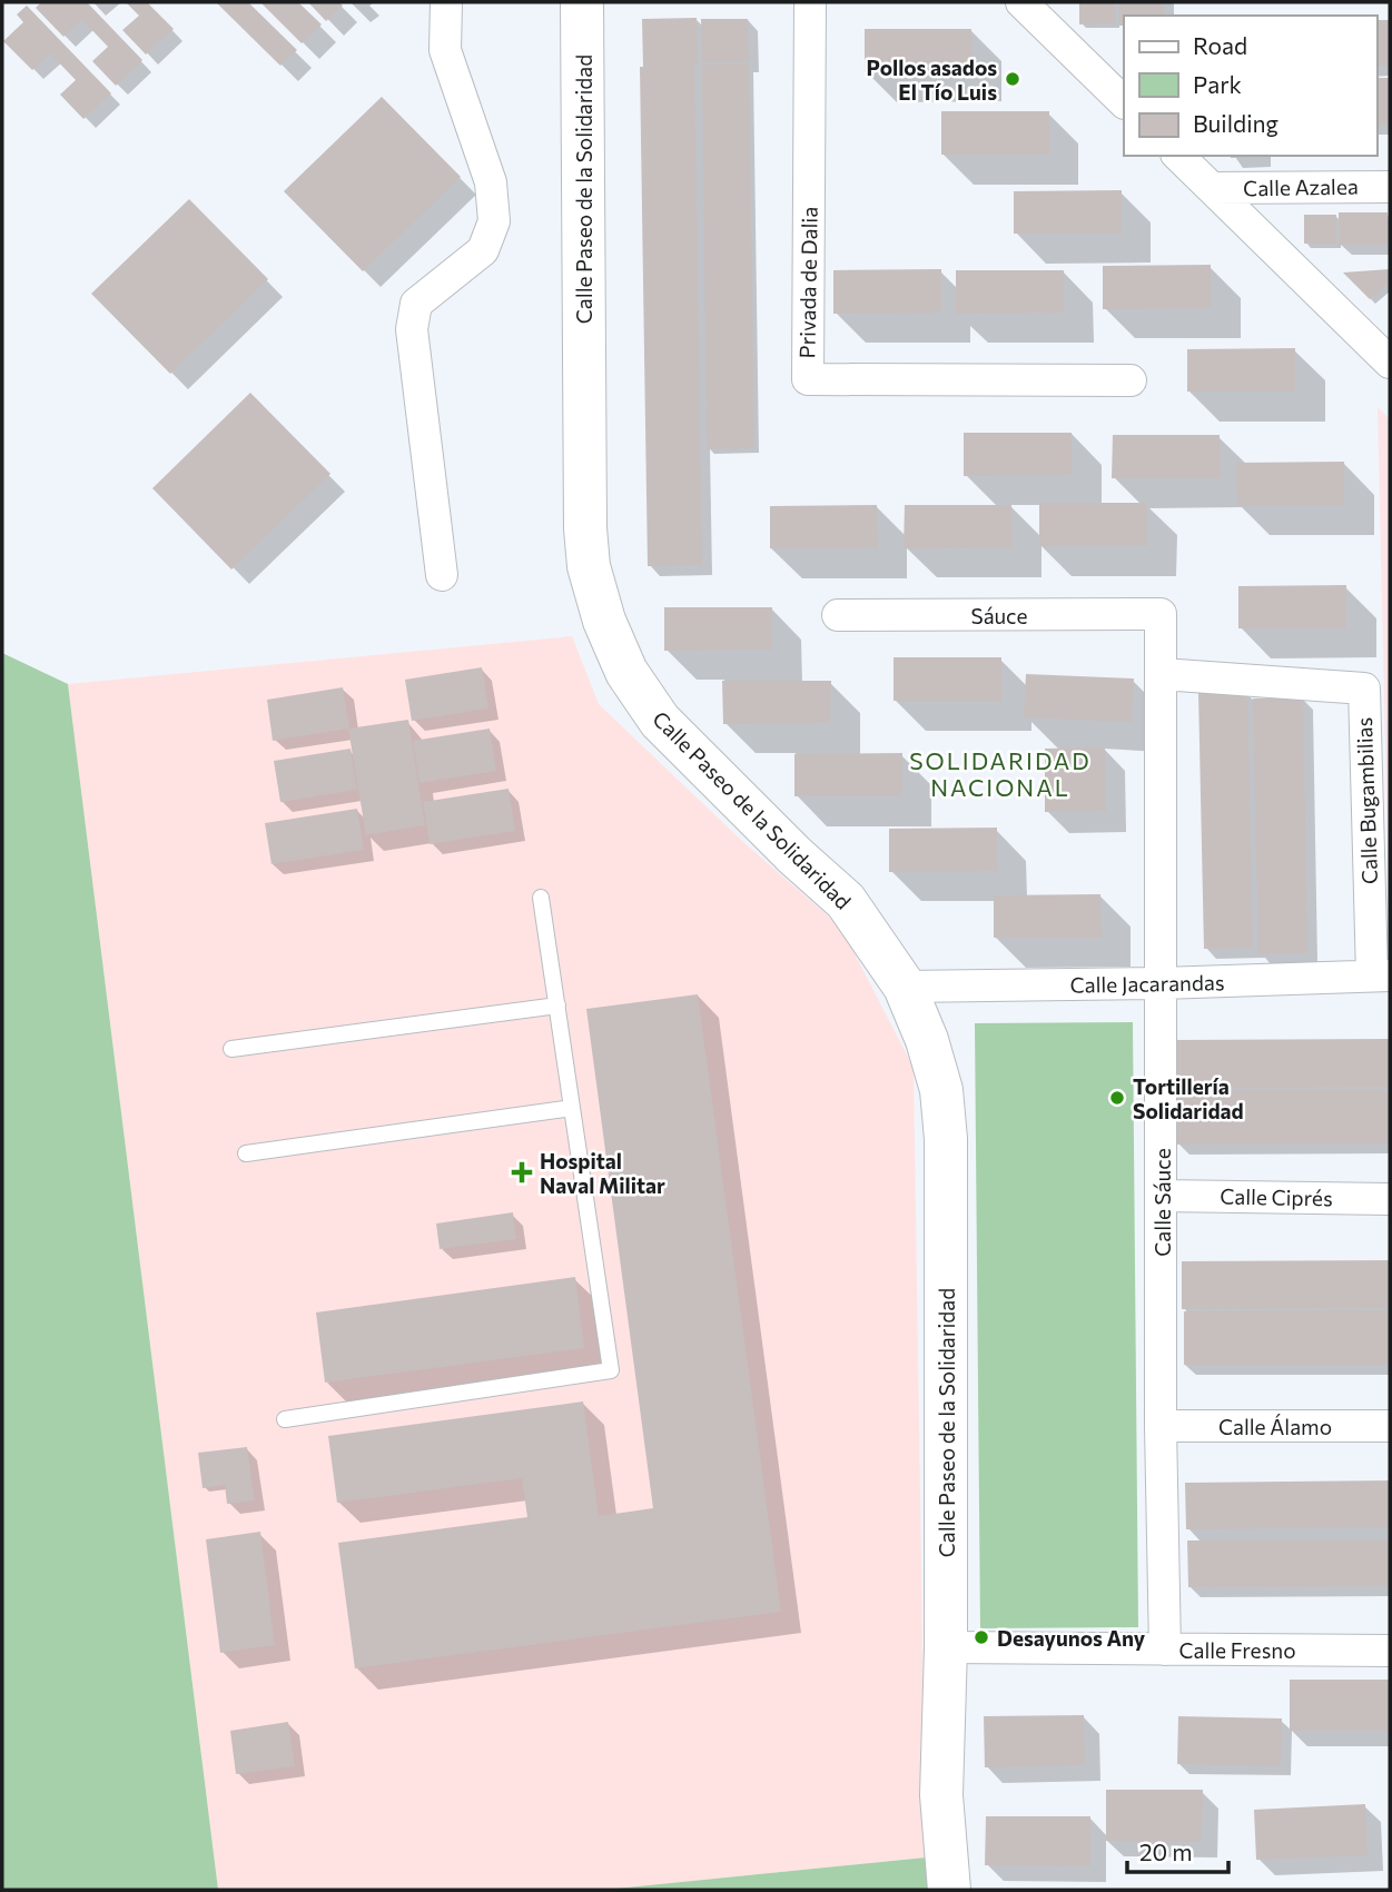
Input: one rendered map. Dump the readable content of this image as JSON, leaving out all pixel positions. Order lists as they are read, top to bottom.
{
  "streets": {
    "street": [
      "Calle Azalea",
      "Calle Paseo de la Solidaridad",
      "Privada de Dalia",
      "Sáuce",
      "Calle Bugambilias",
      "Calle Jacarandas",
      "Calle Ciprés",
      "Calle Sáuce",
      "Calle Álamo",
      "Calle Fresno"
    ]
  },
  "crossings": [
    ["Calle Paseo de la Solidaridad", "Calle Jacarandas"],
    ["Calle Paseo de la Solidaridad", "Calle Fresno"],
    ["Sáuce", "Calle Sáuce"],
    ["Calle Bugambilias", "Calle Jacarandas"],
    ["Calle Bugambilias", "Calle Sáuce"],
    ["Calle Jacarandas", "Calle Sáuce"],
    ["Calle Ciprés", "Calle Sáuce"],
    ["Calle Sáuce", "Calle Álamo"],
    ["Calle Sáuce", "Calle Fresno"]
  ],
  "districts": ["SOLIDARIDAD NACIONAL"],
  "places": {
    "other": ["Pollos asados El Tío Luis", "Tortillería Solidaridad", "Desayunos Any"],
    "health": ["Hospital Naval Militar"]
  },
  "legend": ["Road", "Park", "Building"],
  "scale_bar": "20 m"
}
